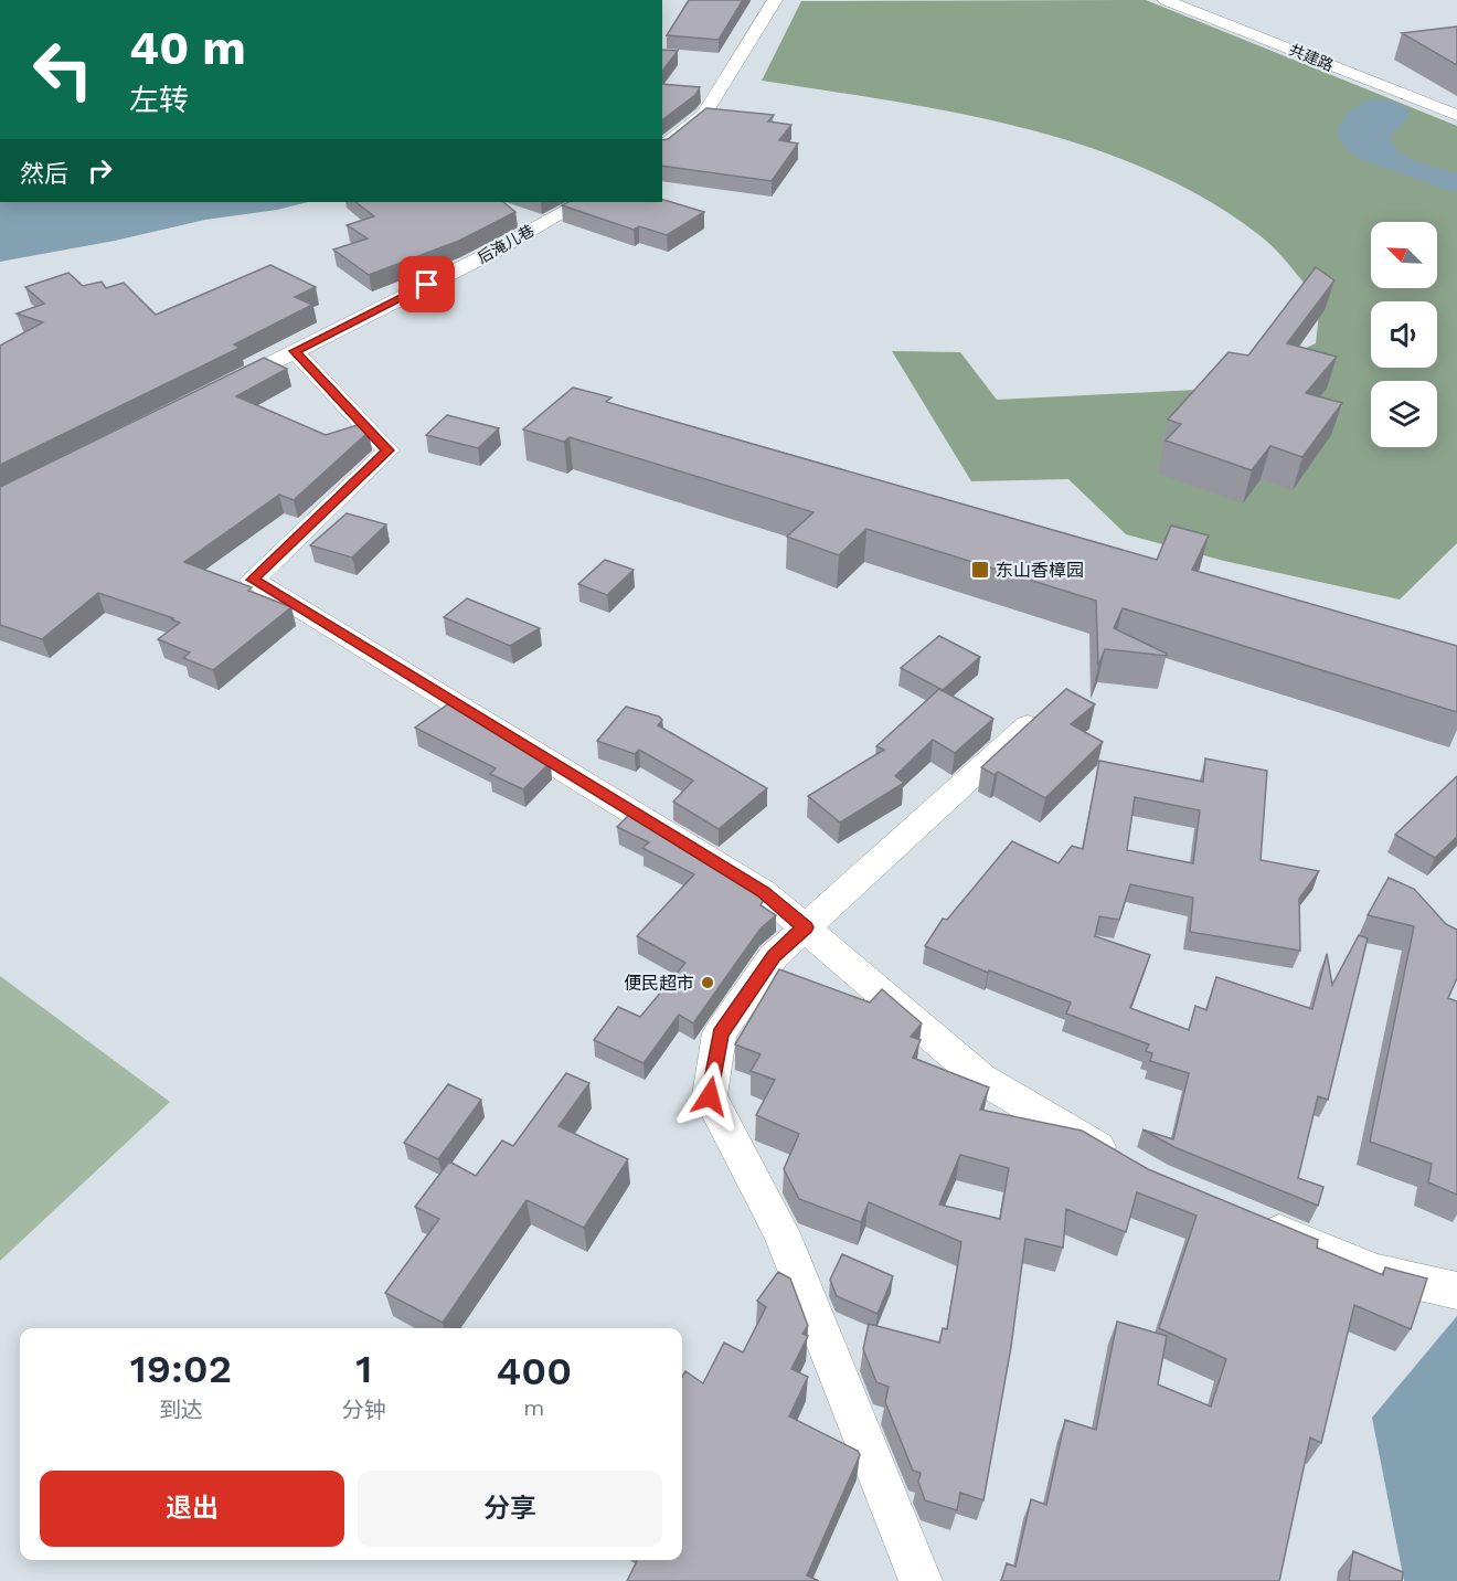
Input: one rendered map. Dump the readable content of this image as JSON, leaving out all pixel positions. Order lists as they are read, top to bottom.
{
  "streets": {
    "street": ["共建路", "后淹儿巷"]
  },
  "places": {
    "transit": ["东山香樟园"],
    "other": ["便民超市"]
  },
  "north": "top left",
  "page": {
    "turn": ["40 m", "左转"],
    "then": "然后",
    "eta": [
      "19:02",
      "到达",
      "1",
      "分钟",
      "400",
      "m"
    ],
    "buttons": ["退出", "分享"]
  }
}
